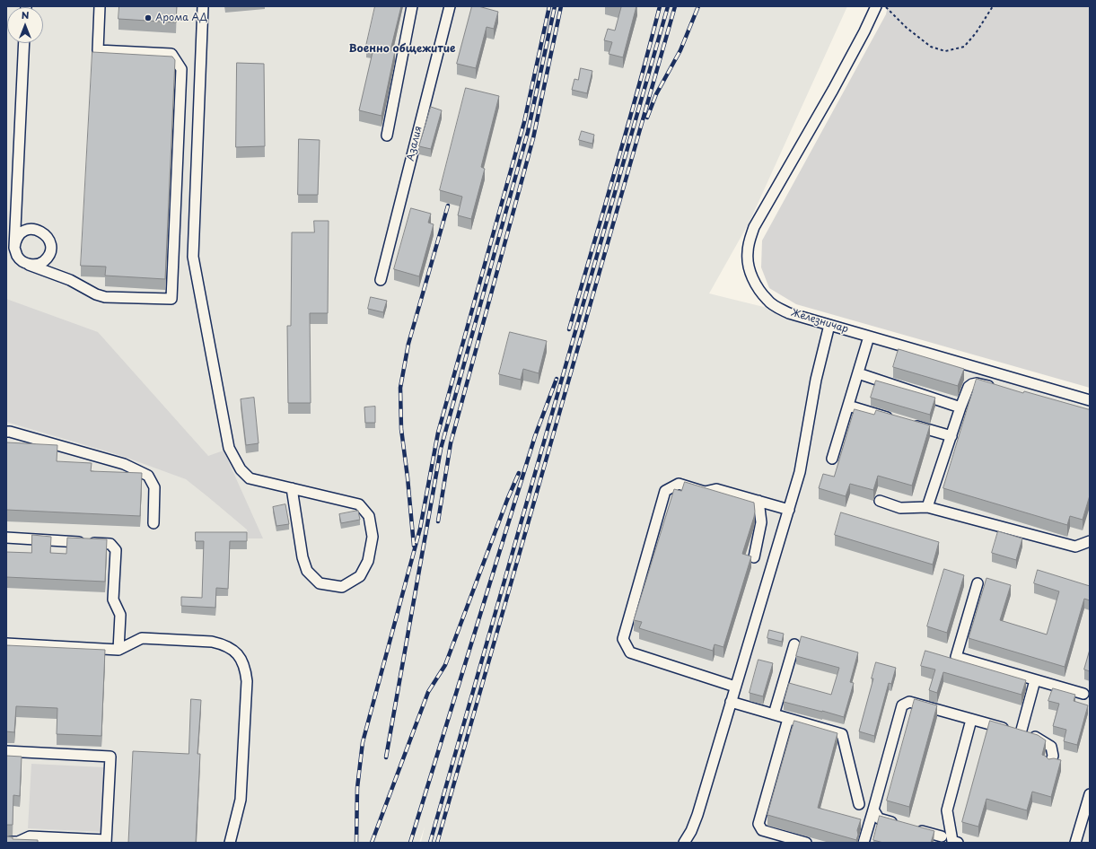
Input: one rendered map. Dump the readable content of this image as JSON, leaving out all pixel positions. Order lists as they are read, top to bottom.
{
  "streets": {
    "street": ["Азалия", "Железничар"]
  },
  "districts": ["Военно общежитие"],
  "places": ["Арома АД"],
  "north": "top"
}
